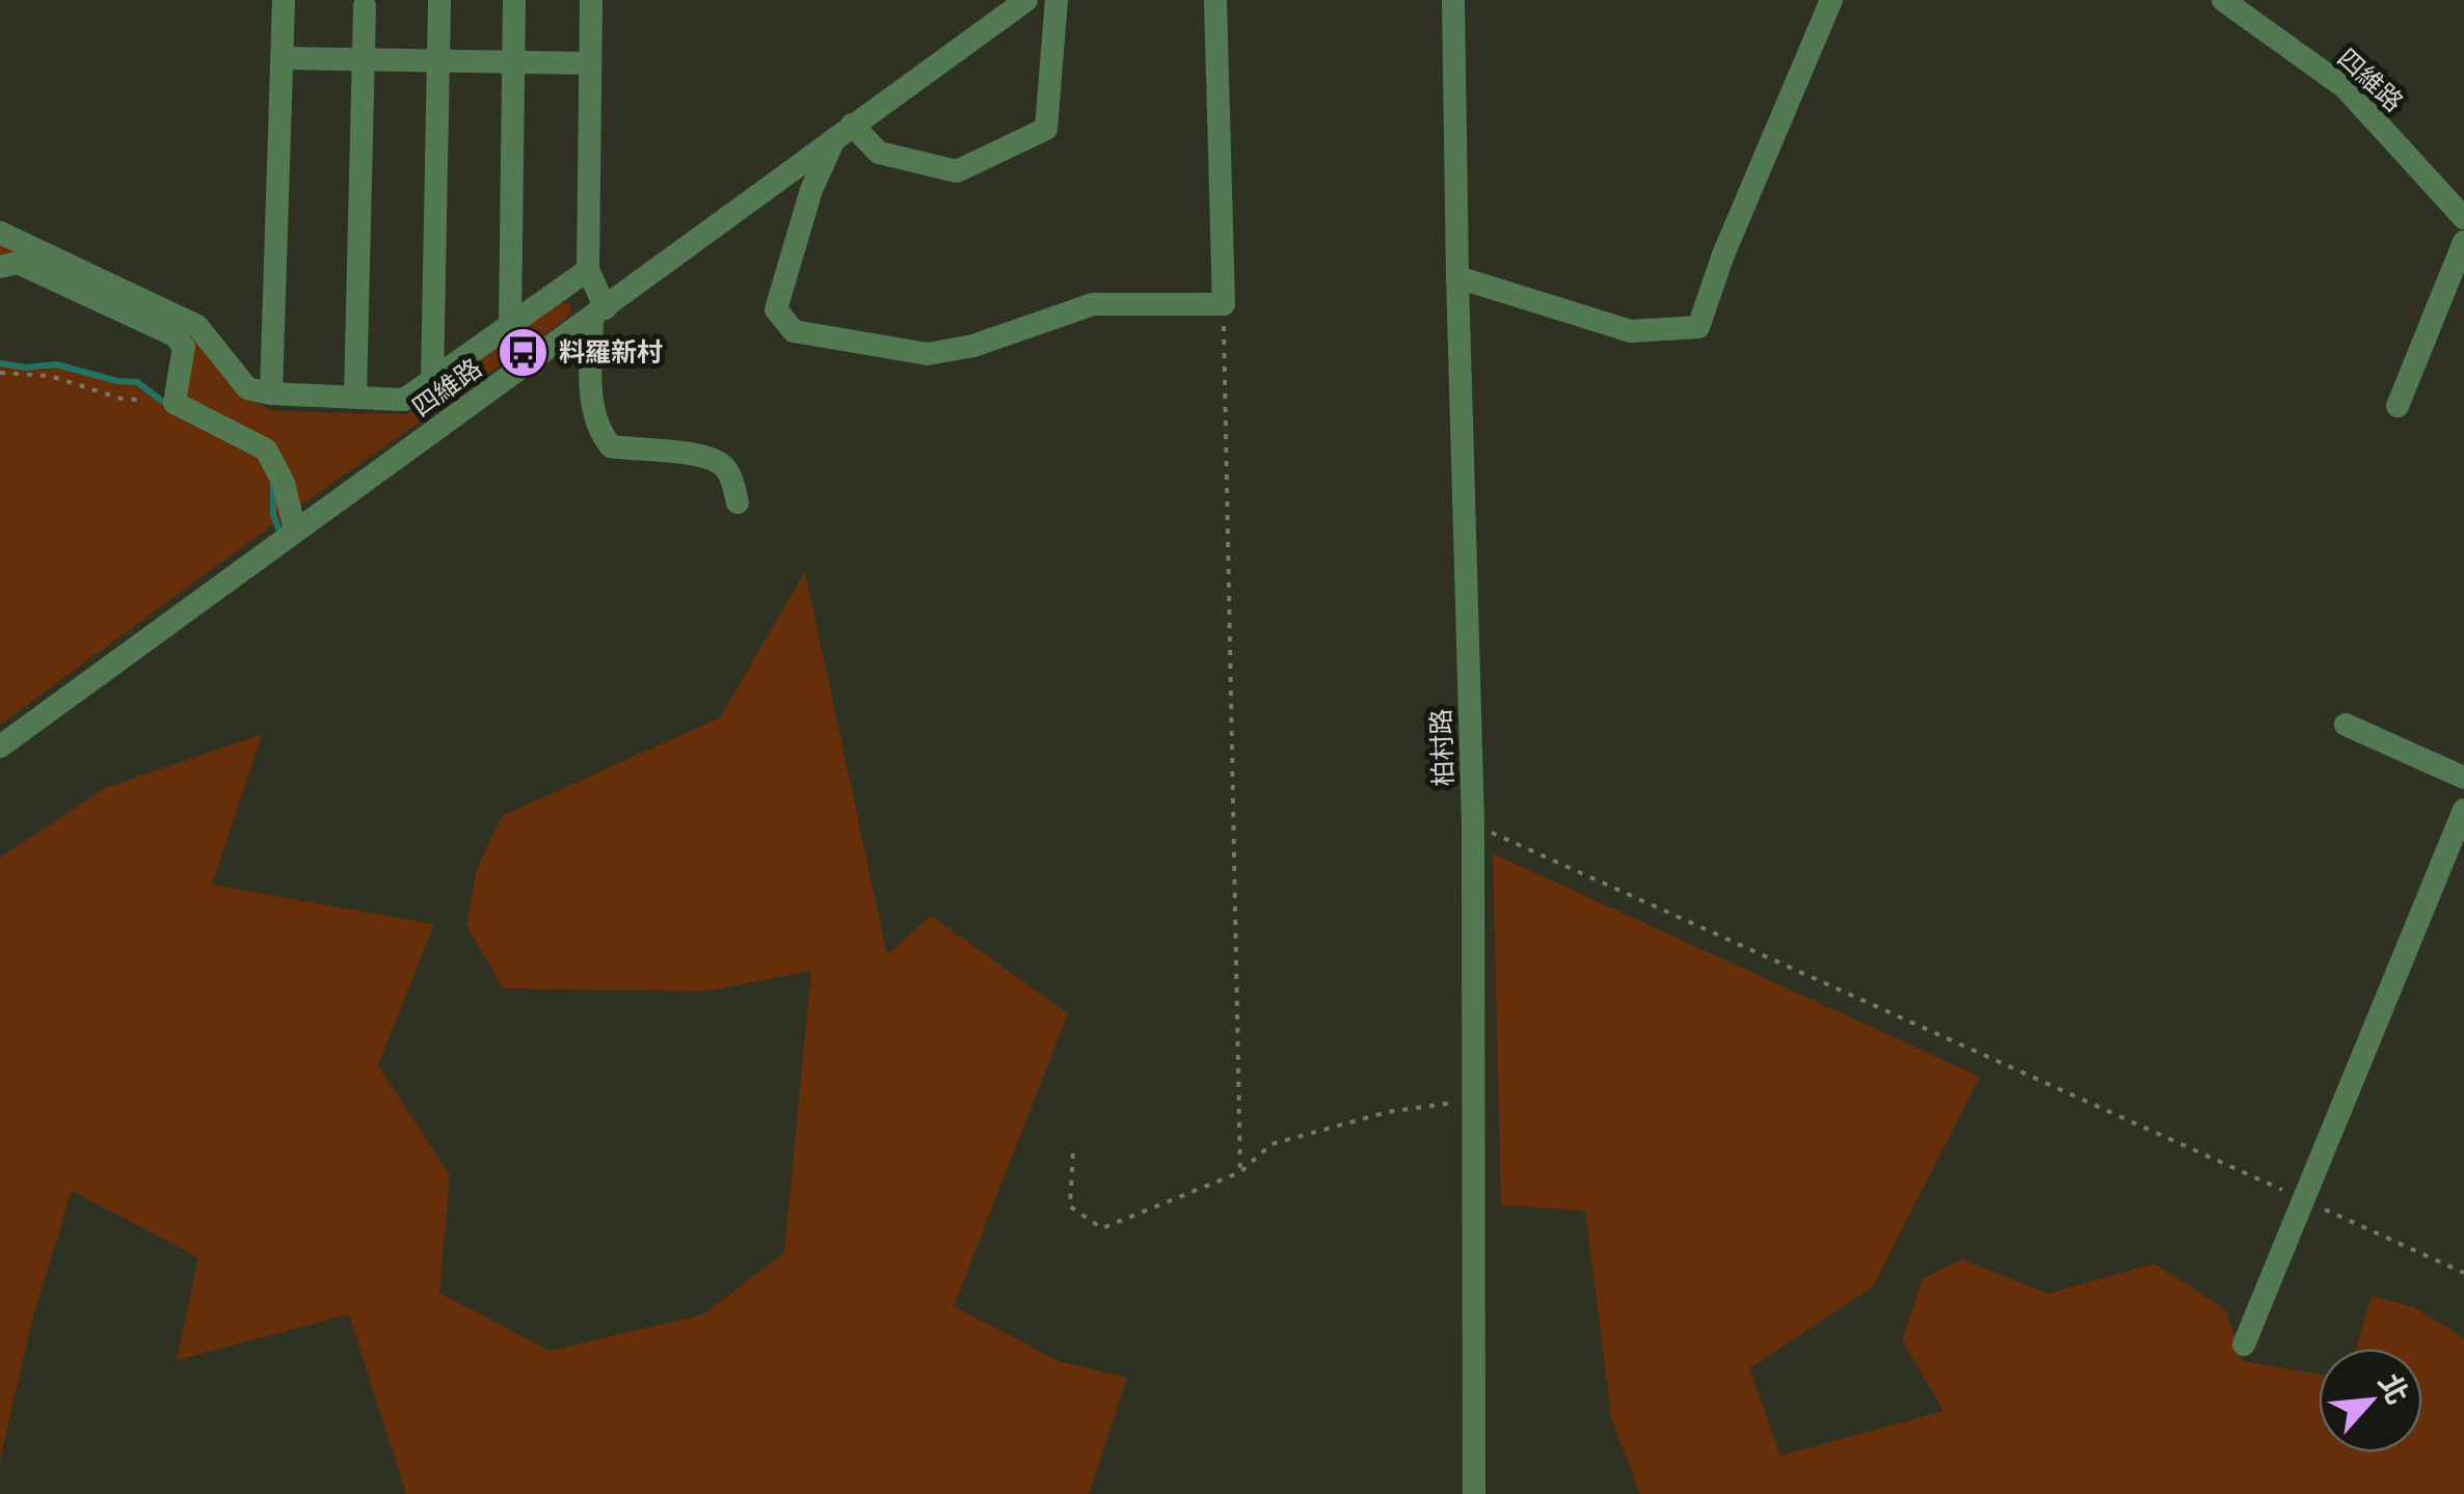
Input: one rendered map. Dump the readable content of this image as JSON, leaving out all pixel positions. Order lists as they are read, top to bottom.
{
  "streets": {
    "street": ["四維路", "柏村路"]
  },
  "places": {
    "bus stop": ["料羅新村"]
  },
  "north": "top right"
}
